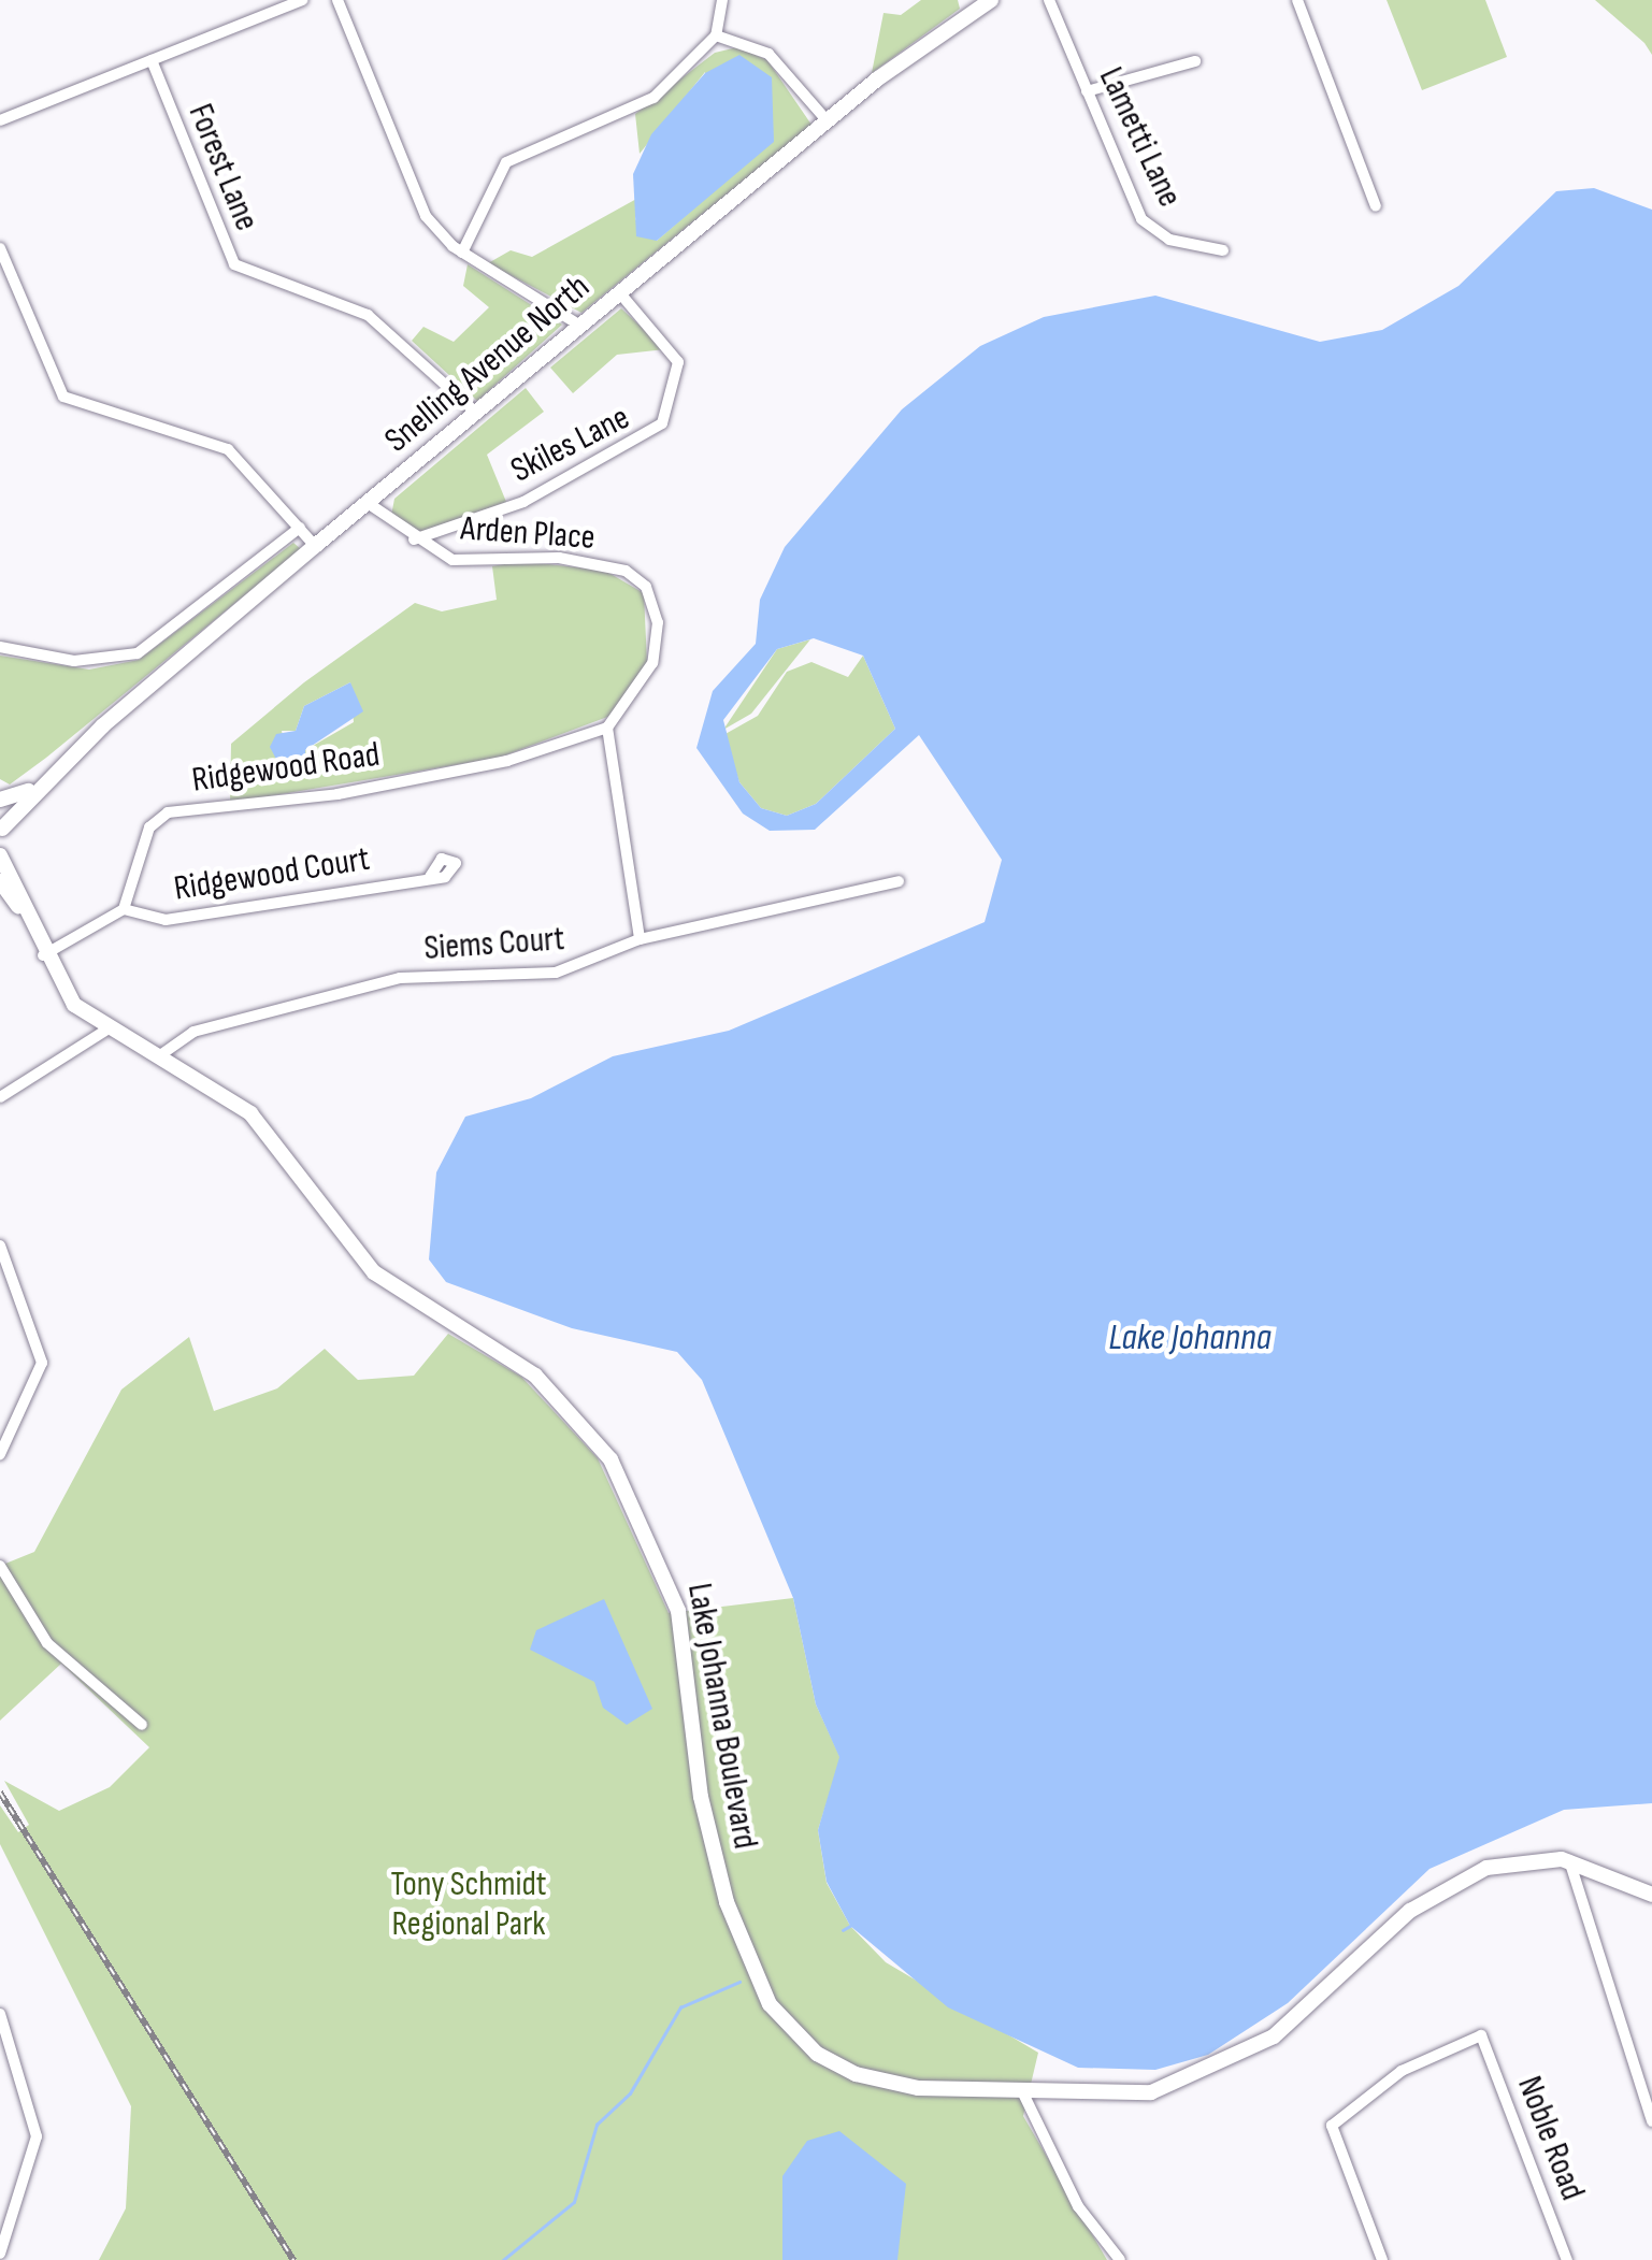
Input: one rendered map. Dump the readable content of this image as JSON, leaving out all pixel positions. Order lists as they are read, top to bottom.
{
  "streets": {
    "street": [
      "Lametti Lane",
      "Forest Lane",
      "Snelling Avenue North",
      "Skiles Lane",
      "Arden Place",
      "Ridgewood Road",
      "Ridgewood Court",
      "Siems Court",
      "Lake Johanna Boulevard",
      "Noble Road"
    ]
  },
  "crossings": [
    ["Forest Lane", "Snelling Avenue North"],
    ["Snelling Avenue North", "Skiles Lane"],
    ["Snelling Avenue North", "Arden Place"],
    ["Skiles Lane", "Arden Place"],
    ["Arden Place", "Ridgewood Road"],
    ["Ridgewood Road", "Ridgewood Court"],
    ["Siems Court", "Lake Johanna Boulevard"]
  ],
  "water": ["Lake Johanna"],
  "parks": ["Tony Schmidt Regional Park"]
}
